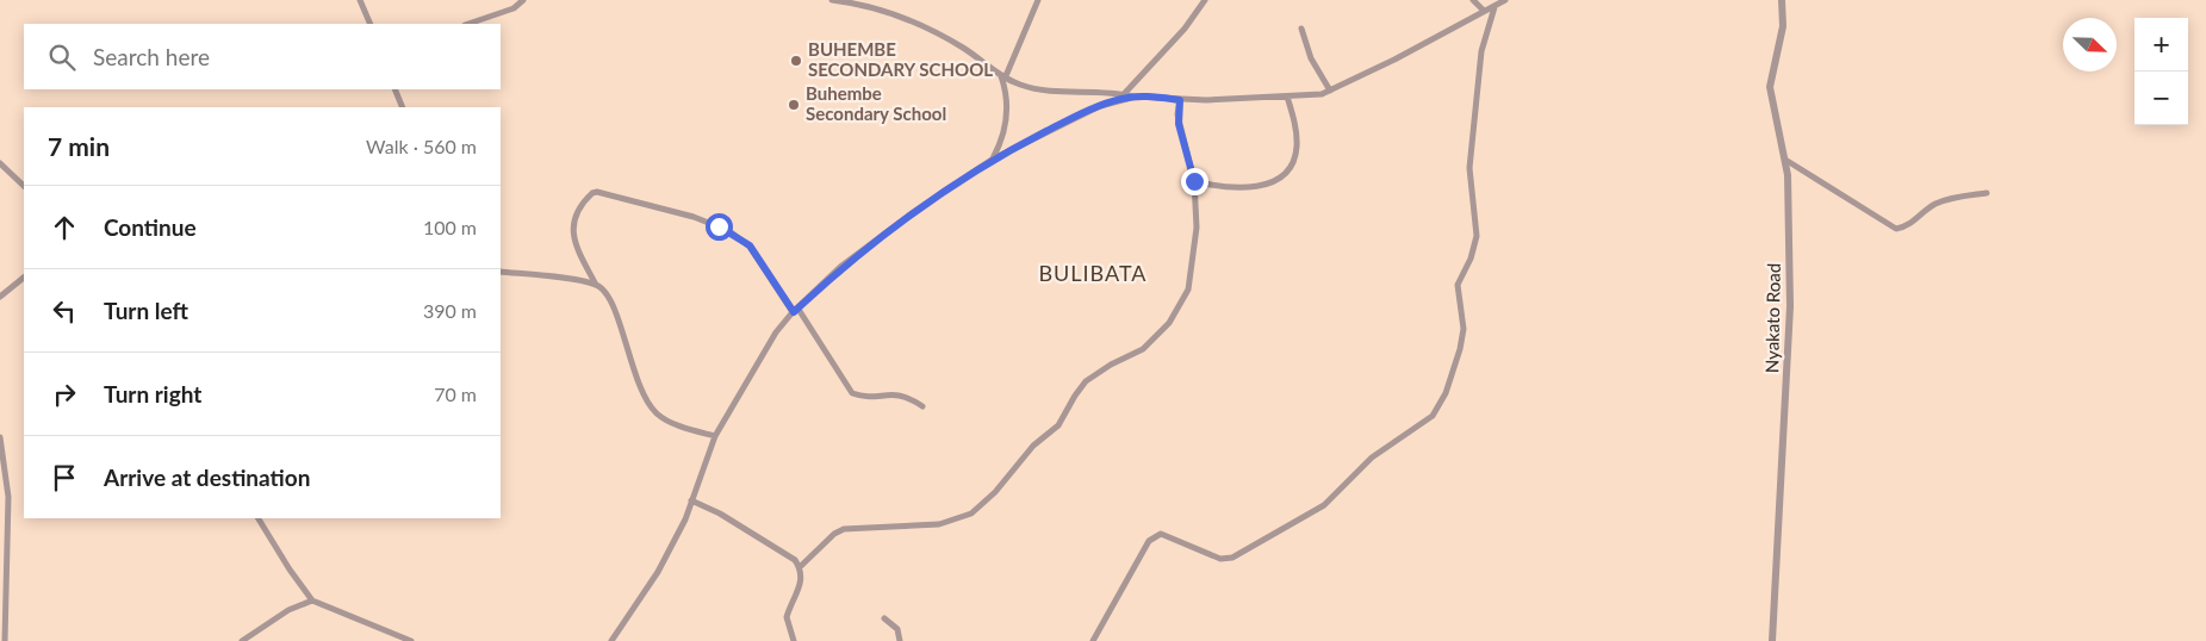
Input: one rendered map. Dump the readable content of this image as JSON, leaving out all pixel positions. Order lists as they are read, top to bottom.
{
  "streets": {
    "street": ["Nyakato Road"]
  },
  "districts": ["BULIBATA"],
  "places": ["BUHEMBE SECONDARY SCHOOL", "Buhembe Secondary School"],
  "north": "bottom right",
  "page": {
    "map_buttons": ["+", "−"],
    "search": "Search here",
    "heading": ["7 min", "Walk · 560 m"],
    "list": [
      ["Continue", "100 m"],
      ["Turn left", "390 m"],
      ["Turn right", "70 m"],
      "Arrive at destination"
    ]
  }
}
